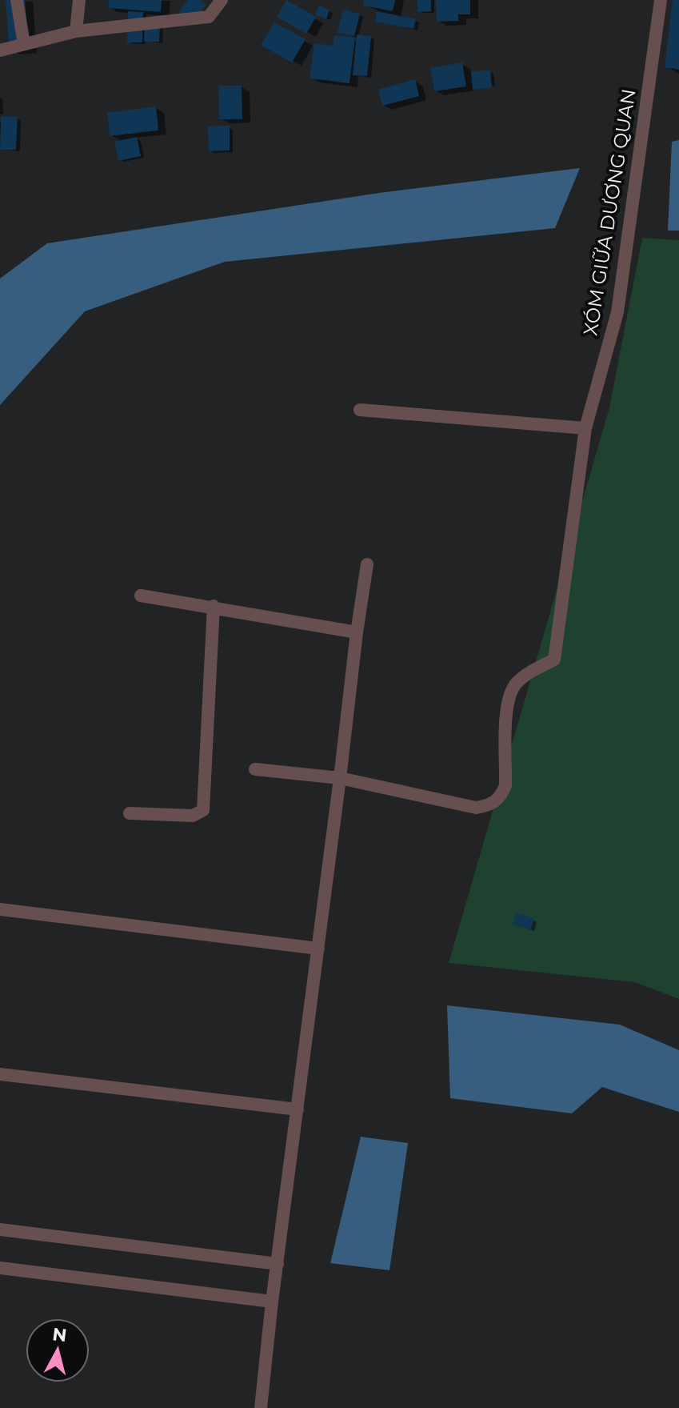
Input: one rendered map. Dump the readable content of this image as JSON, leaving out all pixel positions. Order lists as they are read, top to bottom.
{
  "streets": {
    "lane": ["XÓM GIỮA DƯƠNG QUAN"]
  },
  "north": "top"
}
